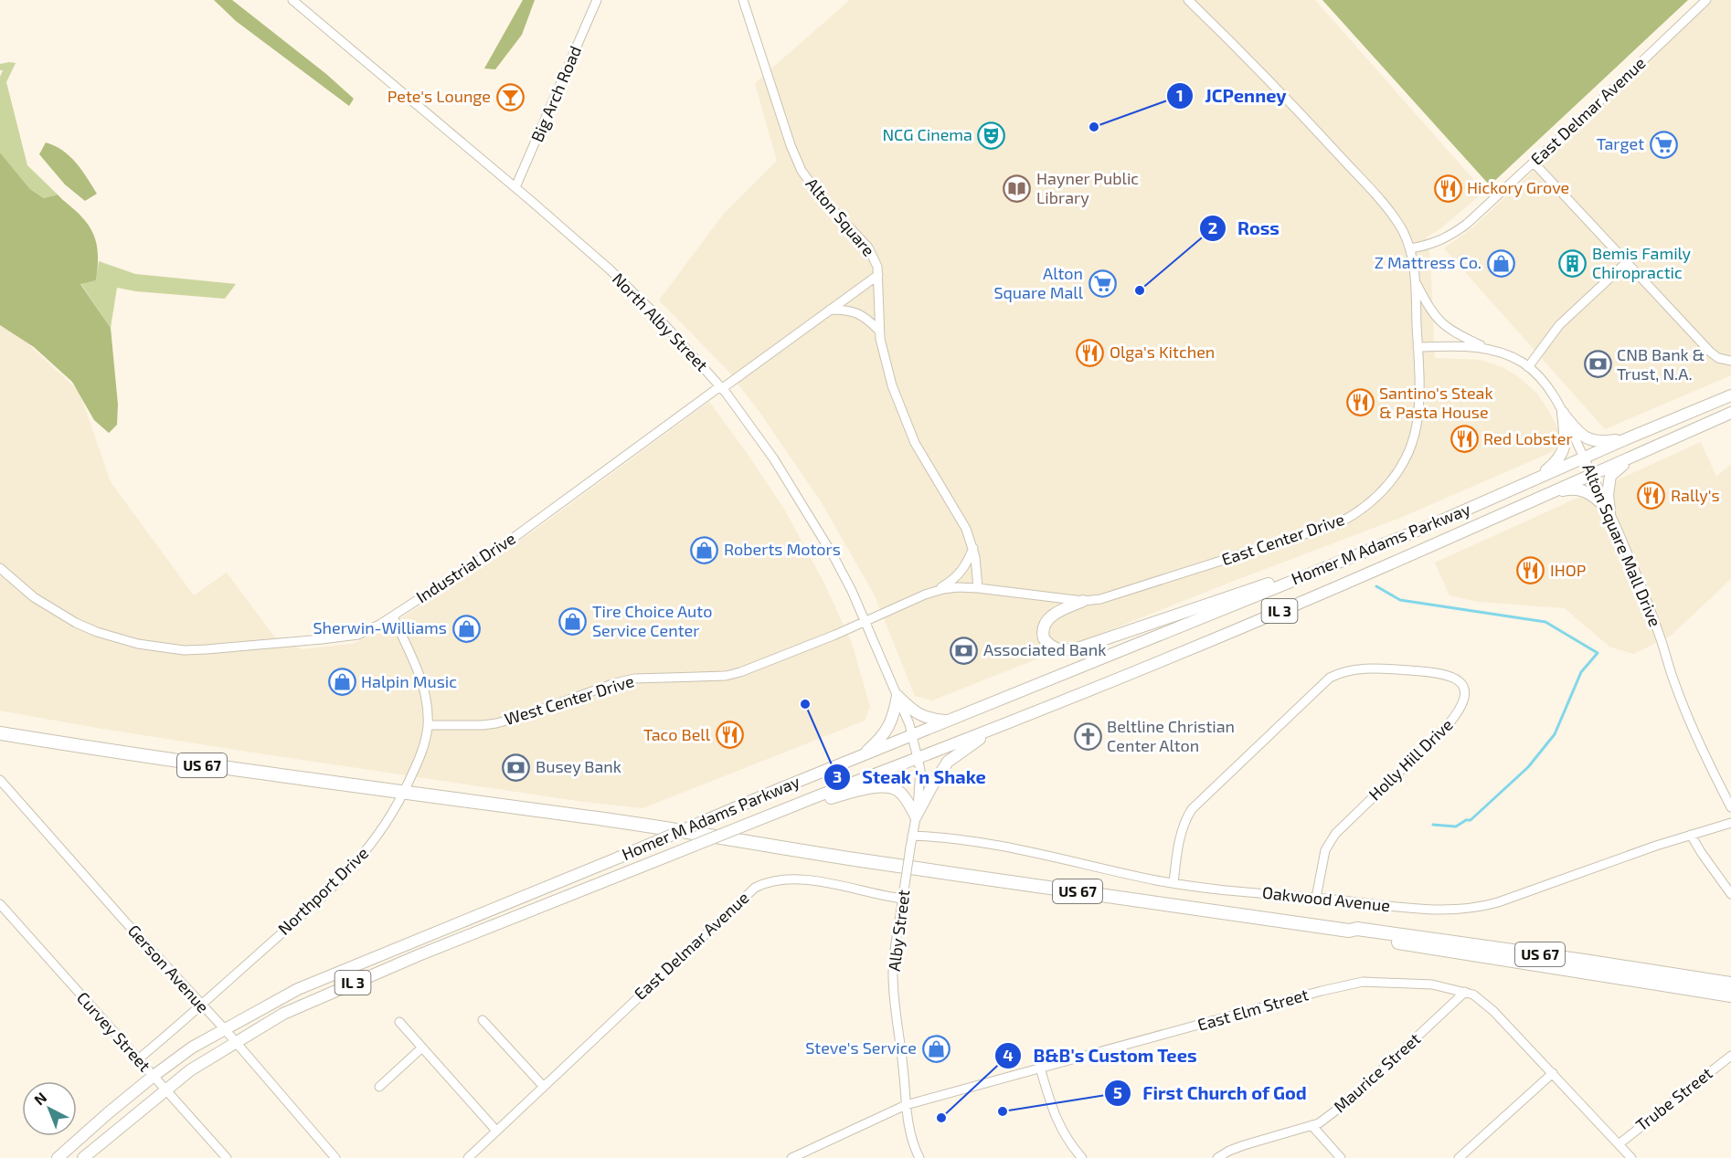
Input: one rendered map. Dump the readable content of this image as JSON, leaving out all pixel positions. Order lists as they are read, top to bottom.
{
  "streets": {
    "highway": ["US 67"],
    "main road": ["Homer M Adams Parkway", "IL 3"],
    "street": [
      "Big Arch Road",
      "East Delmar Avenue",
      "Alton Square",
      "North Alby Street",
      "East Center Drive",
      "Alton Square Mall Drive",
      "Industrial Drive",
      "West Center Drive",
      "Holly Hill Drive",
      "Northport Drive",
      "Oakwood Avenue",
      "Alby Street",
      "Gerson Avenue",
      "East Elm Street",
      "Curvey Street",
      "Maurice Street",
      "Trube Street"
    ]
  },
  "crossings": [
    ["Big Arch Road", "North Alby Street"],
    ["East Delmar Avenue", "East Center Drive"],
    ["East Delmar Avenue", "Alby Street"],
    ["Alton Square", "East Center Drive"],
    ["Alton Square", "Industrial Drive"],
    ["North Alby Street", "East Center Drive"],
    ["North Alby Street", "Homer M Adams Parkway"],
    ["North Alby Street", "Industrial Drive"],
    ["North Alby Street", "West Center Drive"],
    ["North Alby Street", "Alby Street"],
    ["East Center Drive", "Alton Square Mall Drive"],
    ["East Center Drive", "West Center Drive"],
    ["Homer M Adams Parkway", "Alton Square Mall Drive"],
    ["Homer M Adams Parkway", "Alby Street"],
    ["Homer M Adams Parkway", "Gerson Avenue"],
    ["Homer M Adams Parkway", "Curvey Street"],
    ["Industrial Drive", "Northport Drive"],
    ["West Center Drive", "Northport Drive"],
    ["Holly Hill Drive", "Oakwood Avenue"],
    ["US 67", "Northport Drive"],
    ["Northport Drive", "Gerson Avenue"],
    ["Northport Drive", "Curvey Street"],
    ["Oakwood Avenue", "Alby Street"],
    ["Alby Street", "East Elm Street"],
    ["East Elm Street", "Maurice Street"],
    ["East Elm Street", "Trube Street"]
  ],
  "places": {
    "bar": ["Pete's Lounge"],
    "other": [
      "JCPenney",
      "Ross",
      "Steak 'n Shake",
      "First Church of God",
      "B&B's Custom Tees"
    ],
    "theatre": ["NCG Cinema"],
    "supermarket": ["Target", "Alton Square Mall"],
    "library": ["Hayner Public Library"],
    "restaurant": [
      "Hickory Grove",
      "Olga's Kitchen",
      "Santino's Steak & Pasta House",
      "Red Lobster",
      "Rally's",
      "IHOP",
      "Taco Bell"
    ],
    "shop": [
      "Z Mattress Co.",
      "Roberts Motors",
      "Tire Choice Auto Service Center",
      "Sherwin-Williams",
      "Halpin Music",
      "Steve's Service"
    ],
    "building": ["Bemis Family Chiropractic"],
    "bank": ["CNB Bank & Trust, N.A.", "Associated Bank", "Busey Bank"],
    "church": ["Beltline Christian Center Alton"]
  },
  "north": "top left"
}
